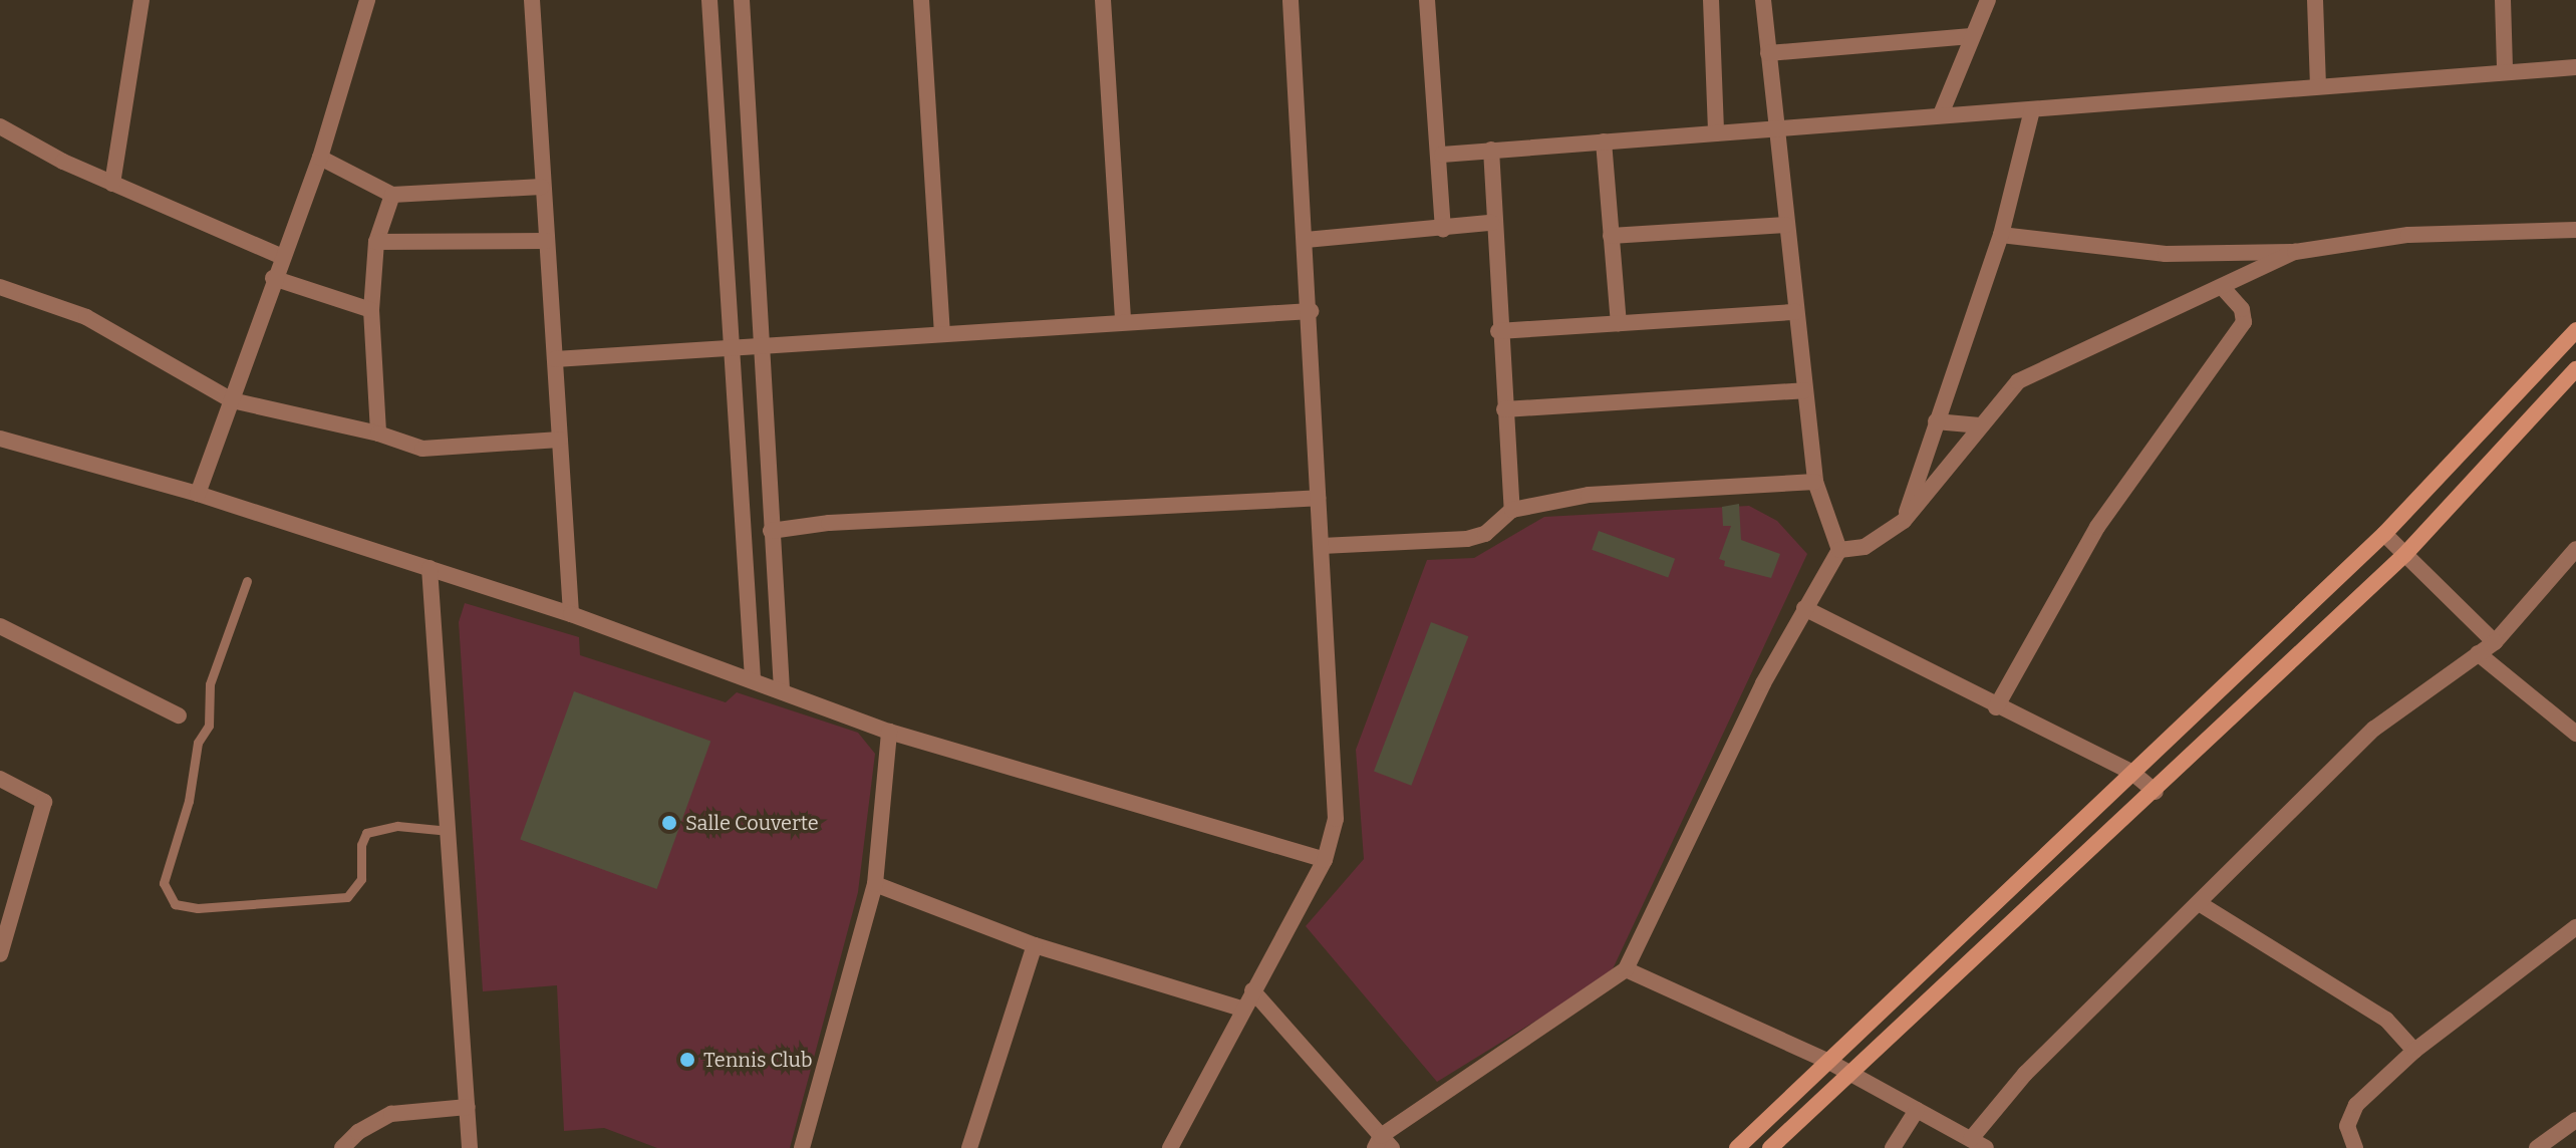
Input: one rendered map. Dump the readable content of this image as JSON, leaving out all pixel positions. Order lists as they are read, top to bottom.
{
  "places": ["Salle Couverte", "Tennis Club"]
}
